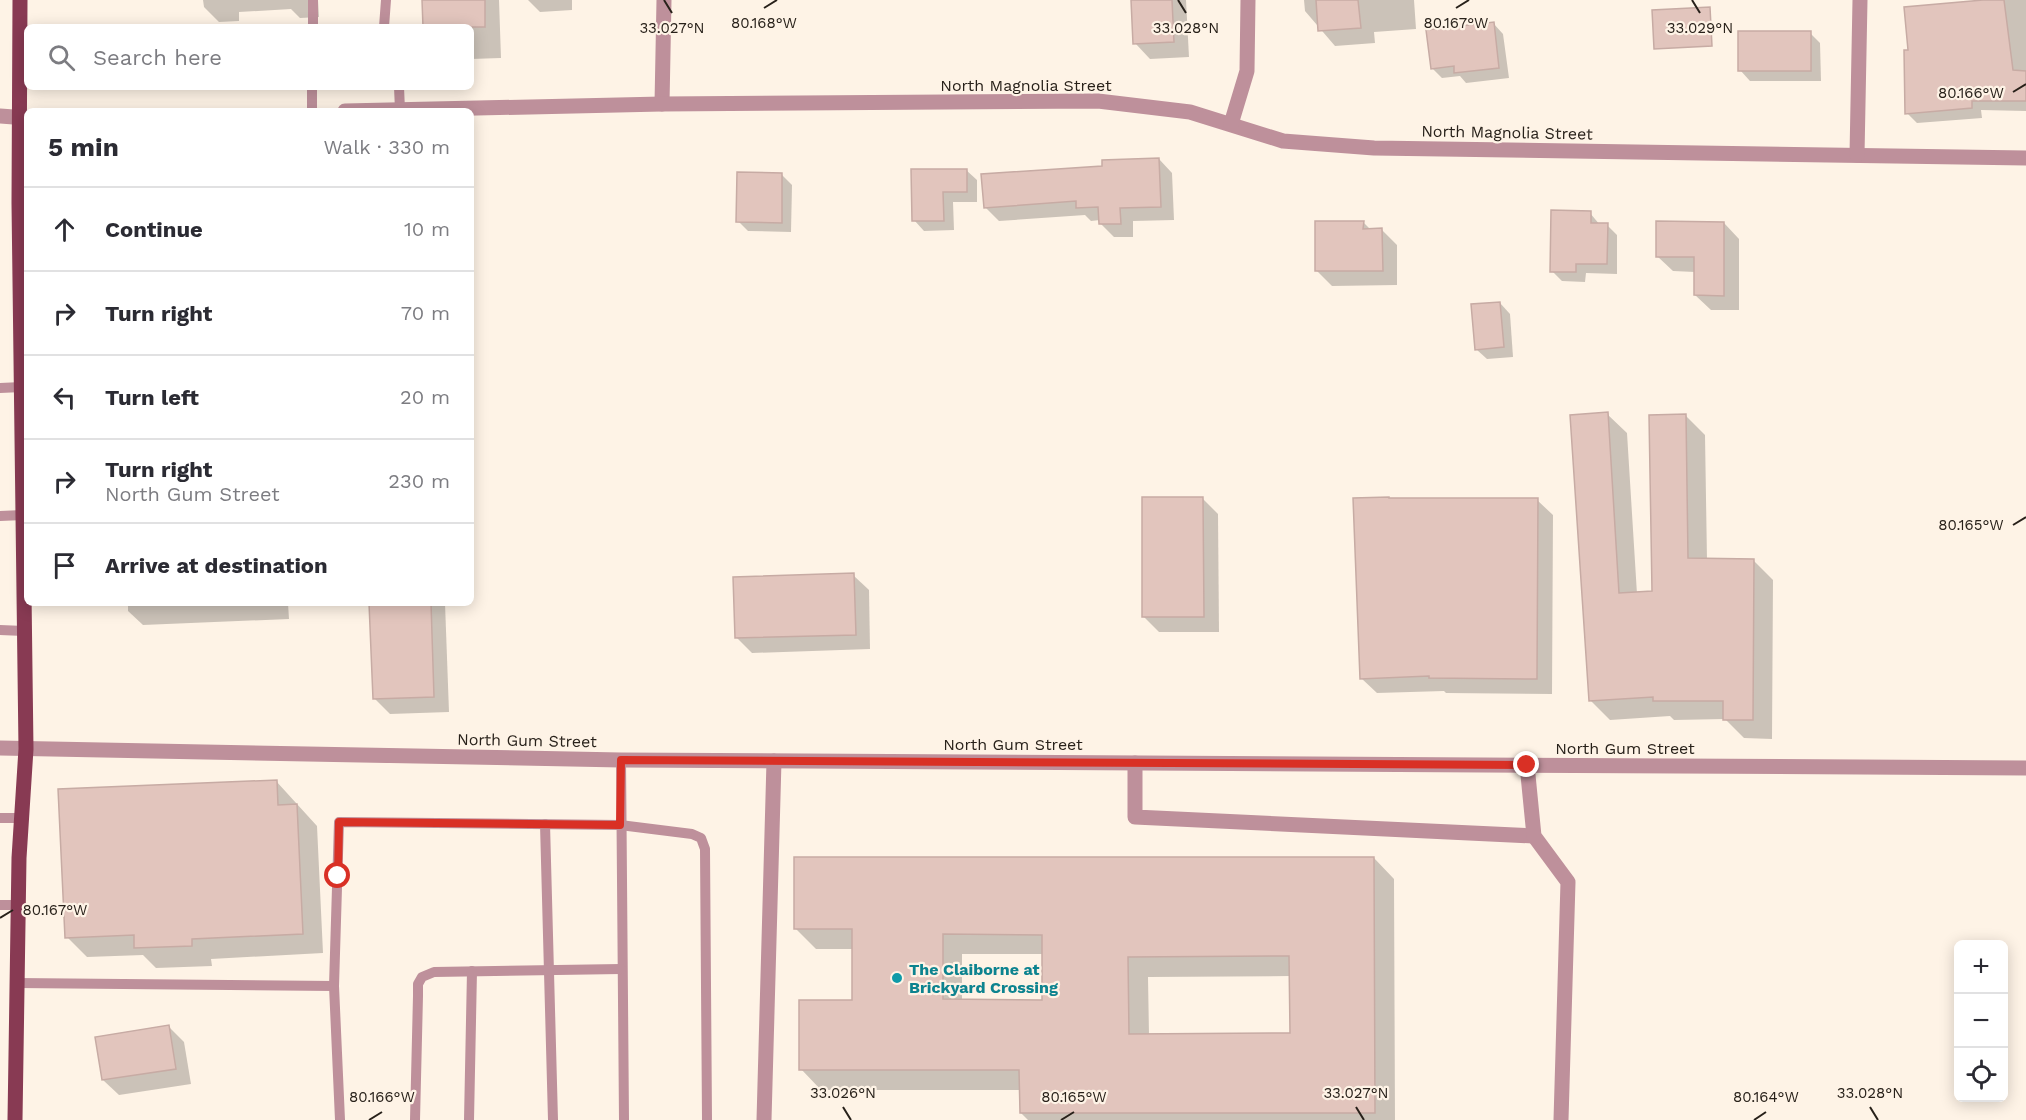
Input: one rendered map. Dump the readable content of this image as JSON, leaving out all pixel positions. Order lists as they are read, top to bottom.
{
  "streets": {
    "street": ["North Magnolia Street", "North Gum Street"]
  },
  "places": ["The Claiborne at Brickyard Crossing"],
  "page": {
    "search": "Search here",
    "heading": ["5 min", "Walk · 330 m"],
    "list": [
      ["Continue", "10 m"],
      ["Turn right", "70 m"],
      ["Turn left", "20 m"],
      ["Turn right", "North Gum Street", "230 m"],
      "Arrive at destination"
    ],
    "map_buttons": ["+", "−"]
  },
  "coordinates": [
    "80.167°W",
    "80.168°W",
    "33.027°N",
    "33.028°N",
    "33.029°N",
    "80.166°W",
    "80.165°W",
    "33.026°N",
    "80.164°W"
  ]
}
